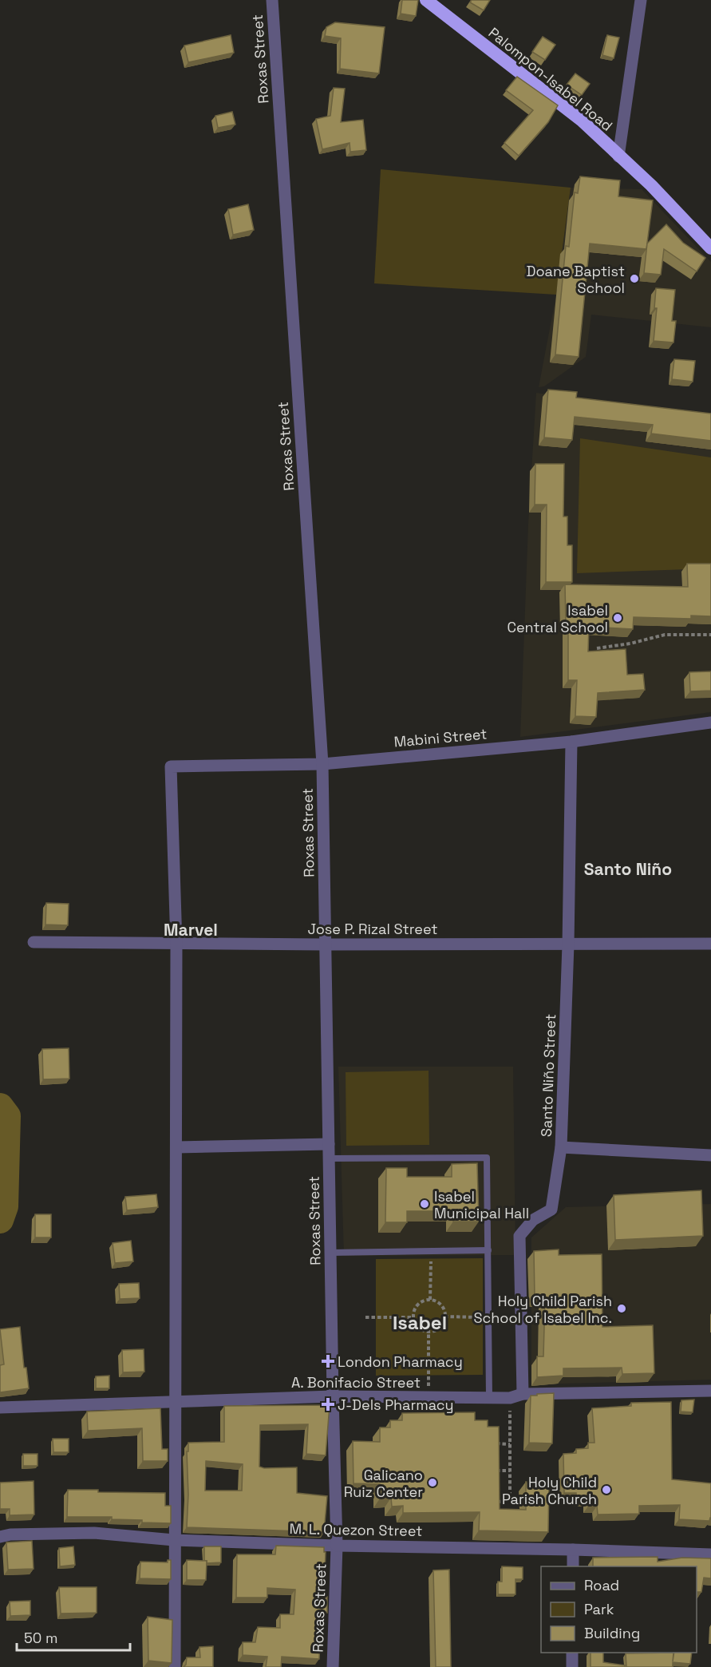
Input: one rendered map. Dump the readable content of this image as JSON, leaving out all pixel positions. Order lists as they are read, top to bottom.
{
  "streets": {
    "highway": ["Palompon-Isabel Road"],
    "street": [
      "Roxas Street",
      "Mabini Street",
      "Jose P. Rizal Street",
      "Santo Niño Street",
      "A. Bonifacio Street",
      "M. L. Quezon Street"
    ]
  },
  "crossings": [
    ["Roxas Street", "Mabini Street"],
    ["Roxas Street", "Jose P. Rizal Street"],
    ["Roxas Street", "A. Bonifacio Street"],
    ["Roxas Street", "M. L. Quezon Street"],
    ["Mabini Street", "Jose P. Rizal Street"],
    ["Mabini Street", "Santo Niño Street"],
    ["Jose P. Rizal Street", "Santo Niño Street"],
    ["Santo Niño Street", "A. Bonifacio Street"]
  ],
  "districts": ["Santo Niño", "Marvel", "Isabel"],
  "places": {
    "other": [
      "Doane Baptist School",
      "Isabel Central School",
      "Isabel Municipal Hall",
      "Holy Child Parish School of Isabel Inc.",
      "Galicano Ruiz Center",
      "Holy Child Parish Church"
    ],
    "health": ["London Pharmacy", "J-Dels Pharmacy"]
  },
  "legend": ["Road", "Park", "Building"],
  "scale_bar": "50 m"
}
